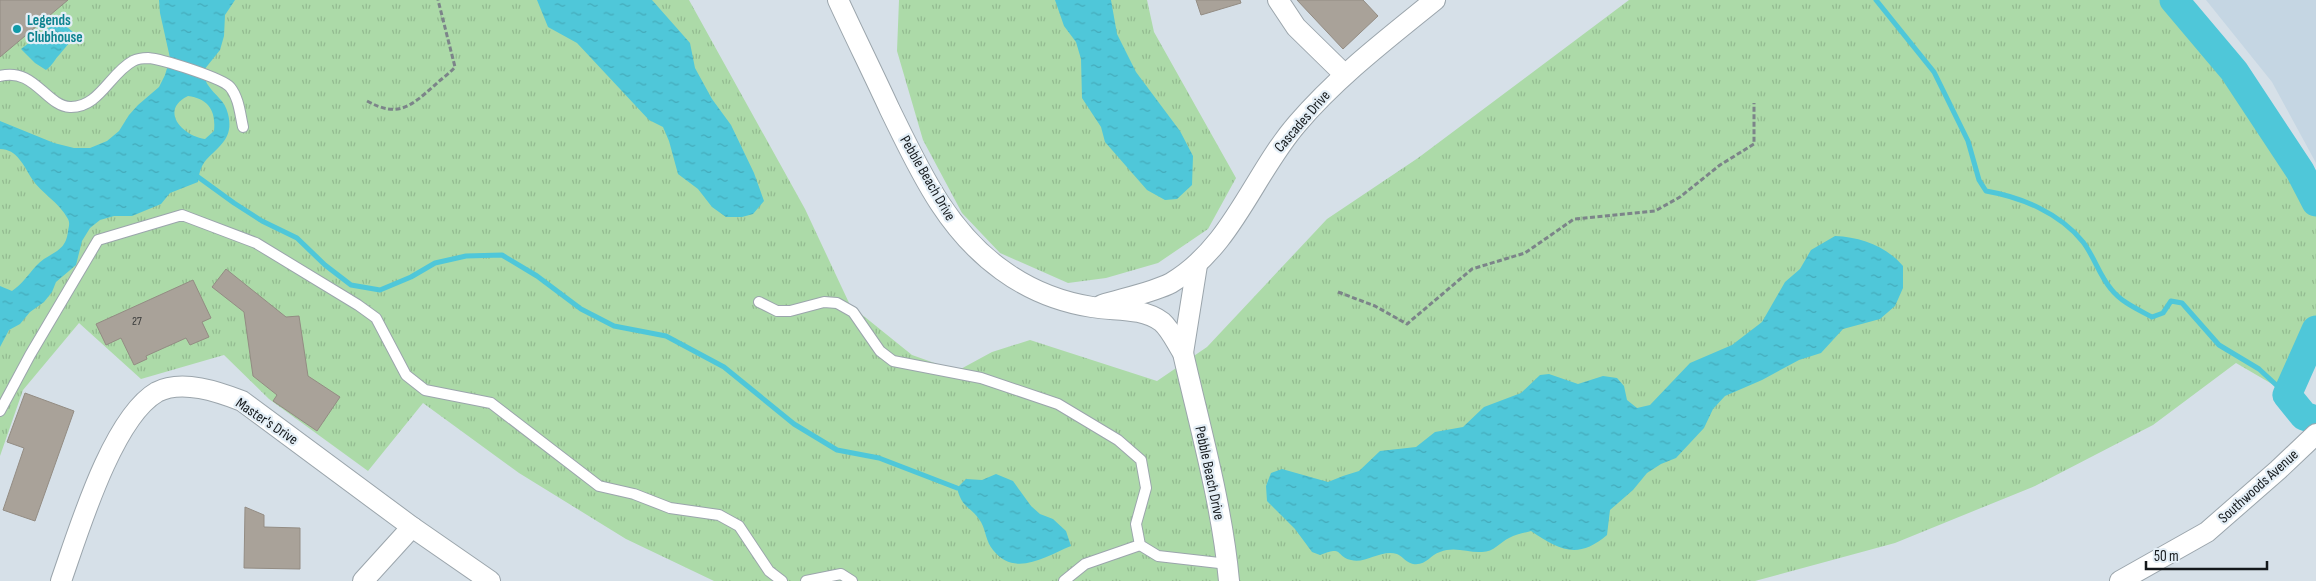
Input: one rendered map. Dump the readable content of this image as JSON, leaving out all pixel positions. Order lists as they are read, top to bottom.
{
  "streets": {
    "street": [
      "Cascades Drive",
      "Pebble Beach Drive",
      "Master's Drive",
      "Southwoods Avenue"
    ]
  },
  "places": ["Legends Clubhouse"],
  "house_numbers": ["27"],
  "scale_bar": "50 m"
}
